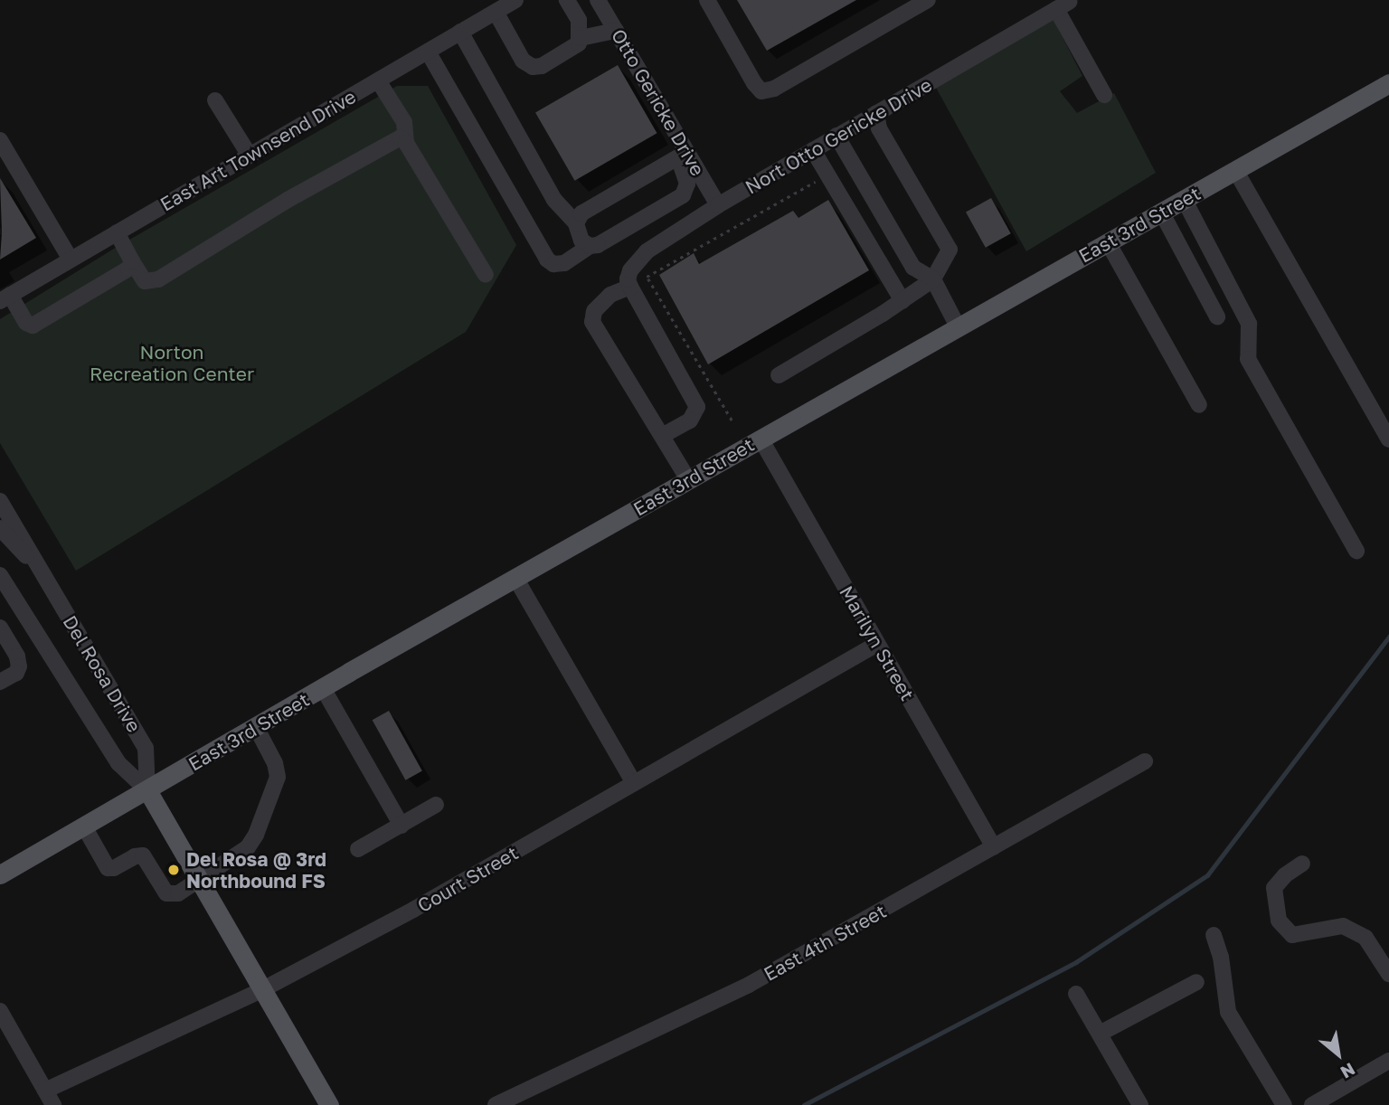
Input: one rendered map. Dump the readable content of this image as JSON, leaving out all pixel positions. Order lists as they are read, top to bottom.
{
  "streets": {
    "main road": ["East 3rd Street"],
    "street": [
      "Otto Gericke Drive",
      "Nort Otto Gericke Drive",
      "East Art Townsend Drive",
      "Marilyn Street",
      "Del Rosa Drive",
      "Court Street",
      "East 4th Street"
    ]
  },
  "crossings": [
    ["Otto Gericke Drive", "Nort Otto Gericke Drive"],
    ["East 3rd Street", "Marilyn Street"],
    ["East 3rd Street", "Del Rosa Drive"],
    ["Marilyn Street", "Court Street"],
    ["Marilyn Street", "East 4th Street"]
  ],
  "parks": ["Norton Recreation Center"],
  "places": ["Del Rosa @ 3rd Northbound FS"],
  "north": "bottom right"
}
